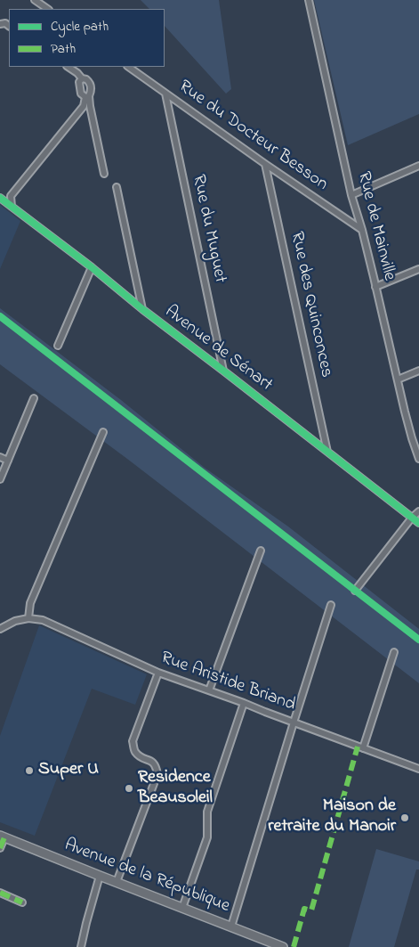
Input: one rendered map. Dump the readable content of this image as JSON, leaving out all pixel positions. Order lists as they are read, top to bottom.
{
  "streets": {
    "main road": ["Avenue de la République"],
    "street": [
      "Rue du Docteur Besson",
      "Rue de Mainville",
      "Rue du Muguet",
      "Rue des Quinconces",
      "Avenue de Sénart",
      "Rue Aristide Briand"
    ]
  },
  "crossings": [
    ["Rue du Docteur Besson", "Rue de Mainville"],
    ["Rue du Docteur Besson", "Rue du Muguet"],
    ["Rue du Docteur Besson", "Rue des Quinconces"],
    ["Rue du Muguet", "Avenue de Sénart"],
    ["Rue des Quinconces", "Avenue de Sénart"]
  ],
  "places": ["Super U", "Residence Beausoleil", "Maison de retraite du Manoir"],
  "legend": ["Cycle path", "Path"]
}
